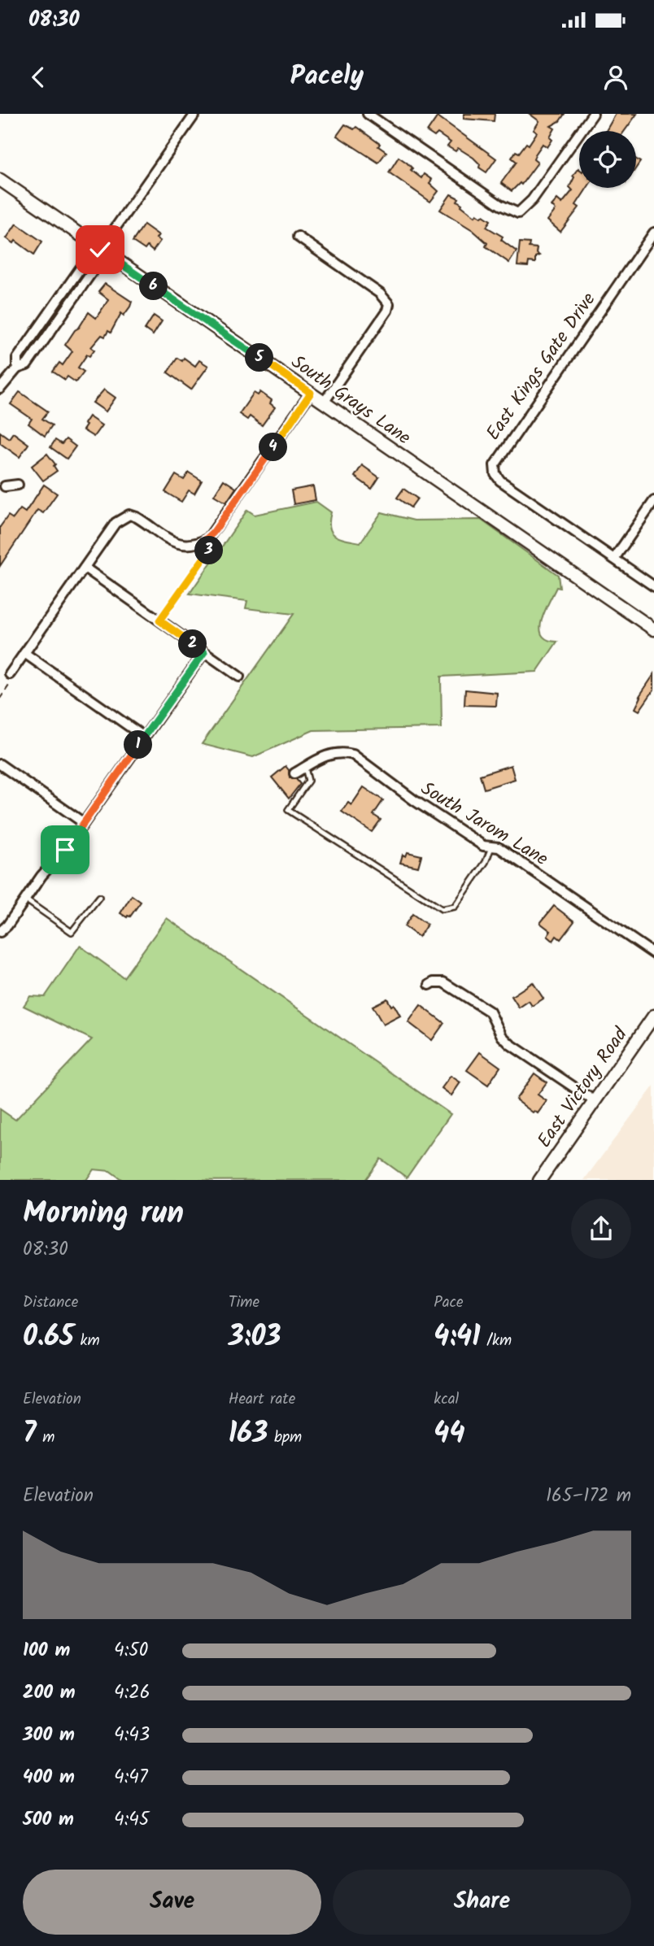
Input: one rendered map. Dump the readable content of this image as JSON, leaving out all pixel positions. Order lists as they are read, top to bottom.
{
  "streets": {
    "street": [
      "East Kings Gate Drive",
      "South Grays Lane",
      "South Jarom Lane",
      "East Victory Road"
    ]
  },
  "page": {
    "status": "08:30",
    "header": "Pacely",
    "pins": [
      "6",
      "5",
      "4",
      "3",
      "2",
      "1"
    ],
    "heading": ["Morning run", "08:30"],
    "stats": [
      ["Distance", "0.65 km"],
      ["Time", "3:03"],
      ["Pace", "4:41 /km"],
      ["Elevation", "7 m"],
      ["Heart rate", "163 bpm"],
      ["kcal", "44"]
    ],
    "chart": ["Elevation", "165–172 m"],
    "list": [
      {
        "name": "100 m",
        "note": "4:50"
      },
      {
        "name": "200 m",
        "note": "4:26"
      },
      {
        "name": "300 m",
        "note": "4:43"
      },
      {
        "name": "400 m",
        "note": "4:47"
      },
      {
        "name": "500 m",
        "note": "4:45"
      }
    ],
    "buttons": ["Save", "Share"]
  }
}
